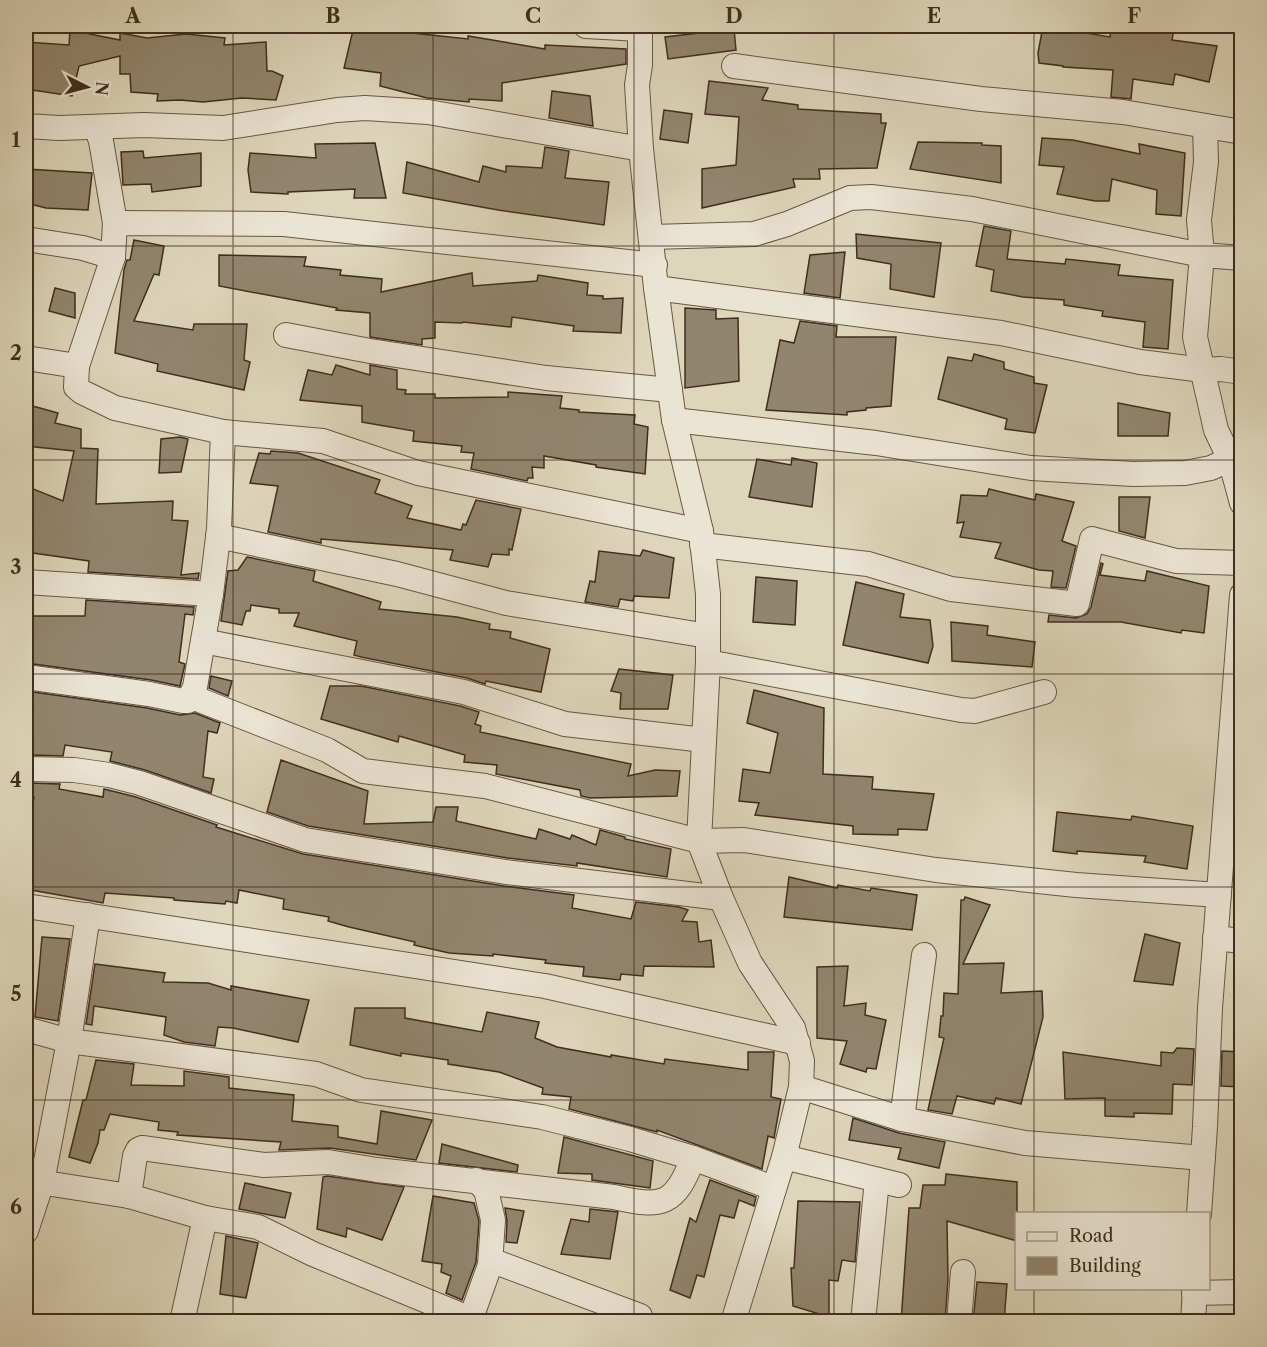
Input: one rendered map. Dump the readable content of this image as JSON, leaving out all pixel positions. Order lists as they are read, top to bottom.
{
  "legend": ["Road", "Building"],
  "north": "right",
  "grid": {
    "columns": [
      "A",
      "B",
      "C",
      "D",
      "E",
      "F"
    ],
    "rows": [
      "1",
      "2",
      "3",
      "4",
      "5",
      "6"
    ]
  }
}
